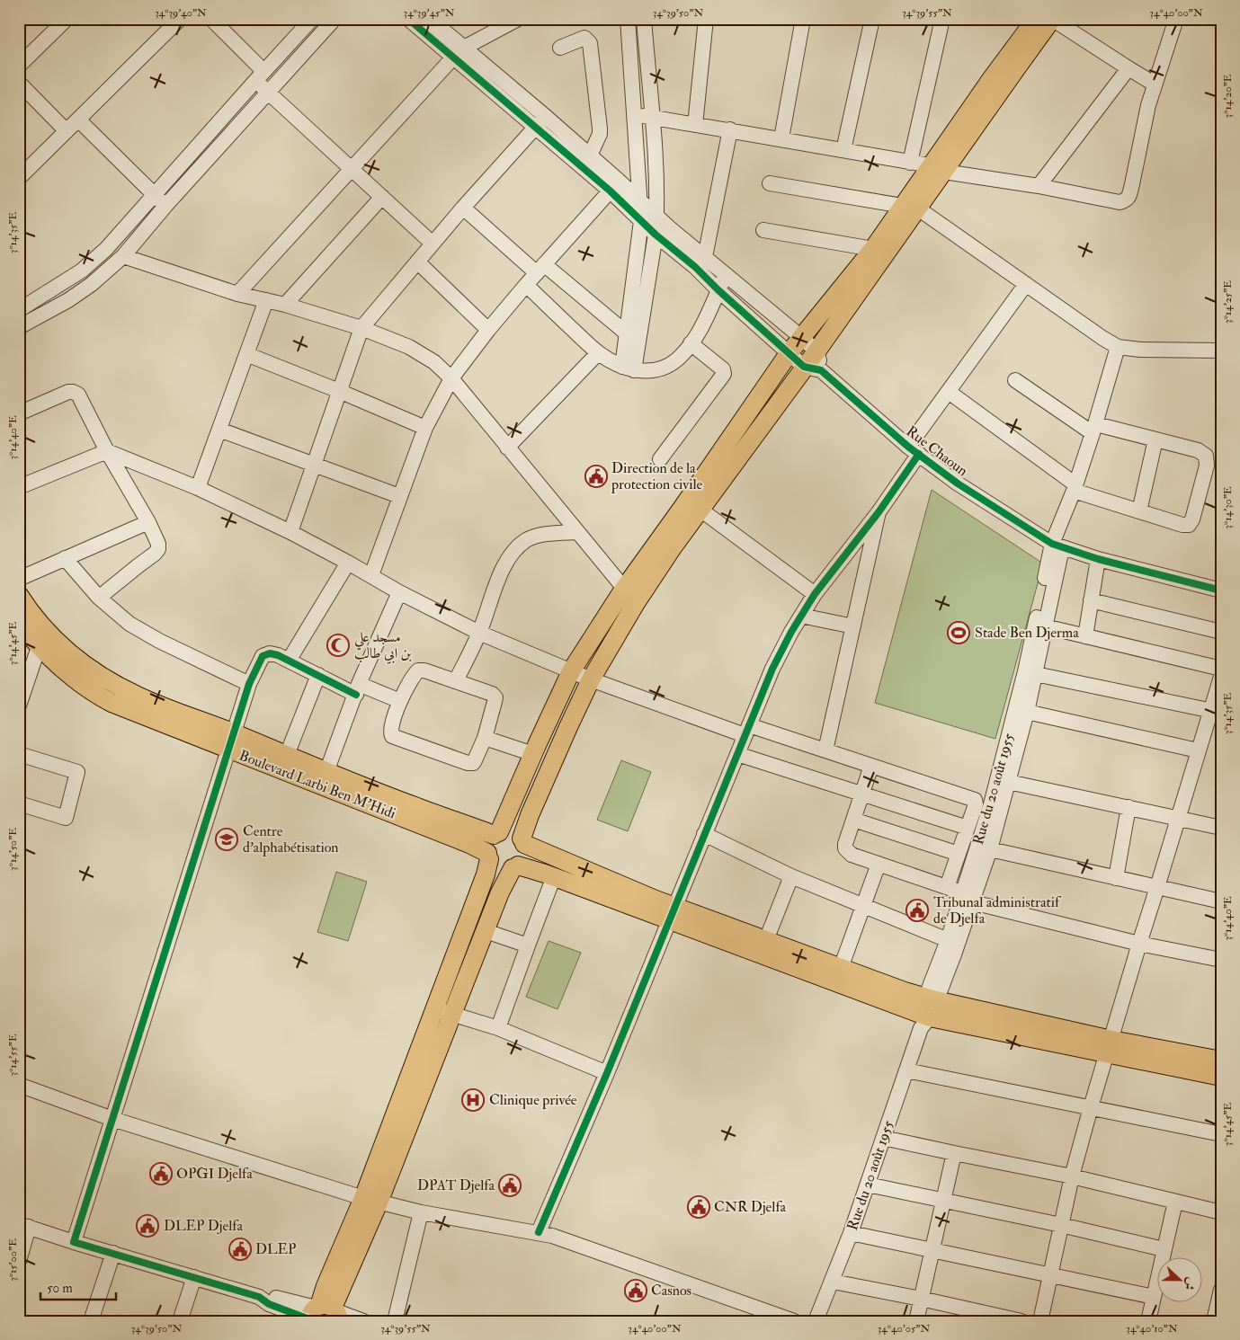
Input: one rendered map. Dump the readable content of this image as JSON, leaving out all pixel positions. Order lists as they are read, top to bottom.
{
  "streets": {
    "main road": ["Boulevard Larbi Ben M'Hidi"],
    "street": ["Rue Chaoun", "Rue du 20 août 1955"]
  },
  "crossings": [
    ["Rue Chaoun", "Rue du 20 août 1955"]
  ],
  "places": {
    "public building": [
      "Direction de la protection civile",
      "Tribunal administratif de Djelfa",
      "OPGI Djelfa",
      "DPAT Djelfa",
      "CNR Djelfa",
      "DLEP Djelfa",
      "DLEP",
      "Casnos"
    ],
    "sports": ["Stade Ben Djerma"],
    "mosque": ["مسجد علي بن ابي طالب"],
    "school or university": ["Centre d'alphabétisation"],
    "hospital": ["Clinique privée"]
  },
  "scale_bar": "50 m",
  "north": "right",
  "coordinates": [
    "34°39'40\"N",
    "34°39'45\"N",
    "34°39'50\"N",
    "34°39'55\"N",
    "34°40'00\"N",
    "3°14'20\"E",
    "3°14'35\"E",
    "3°14'25\"E",
    "3°14'40\"E",
    "3°14'30\"E",
    "3°14'45\"E",
    "3°14'50\"E",
    "3°14'55\"E",
    "3°15'00\"E",
    "34°40'05\"N",
    "34°40'10\"N"
  ]
}
